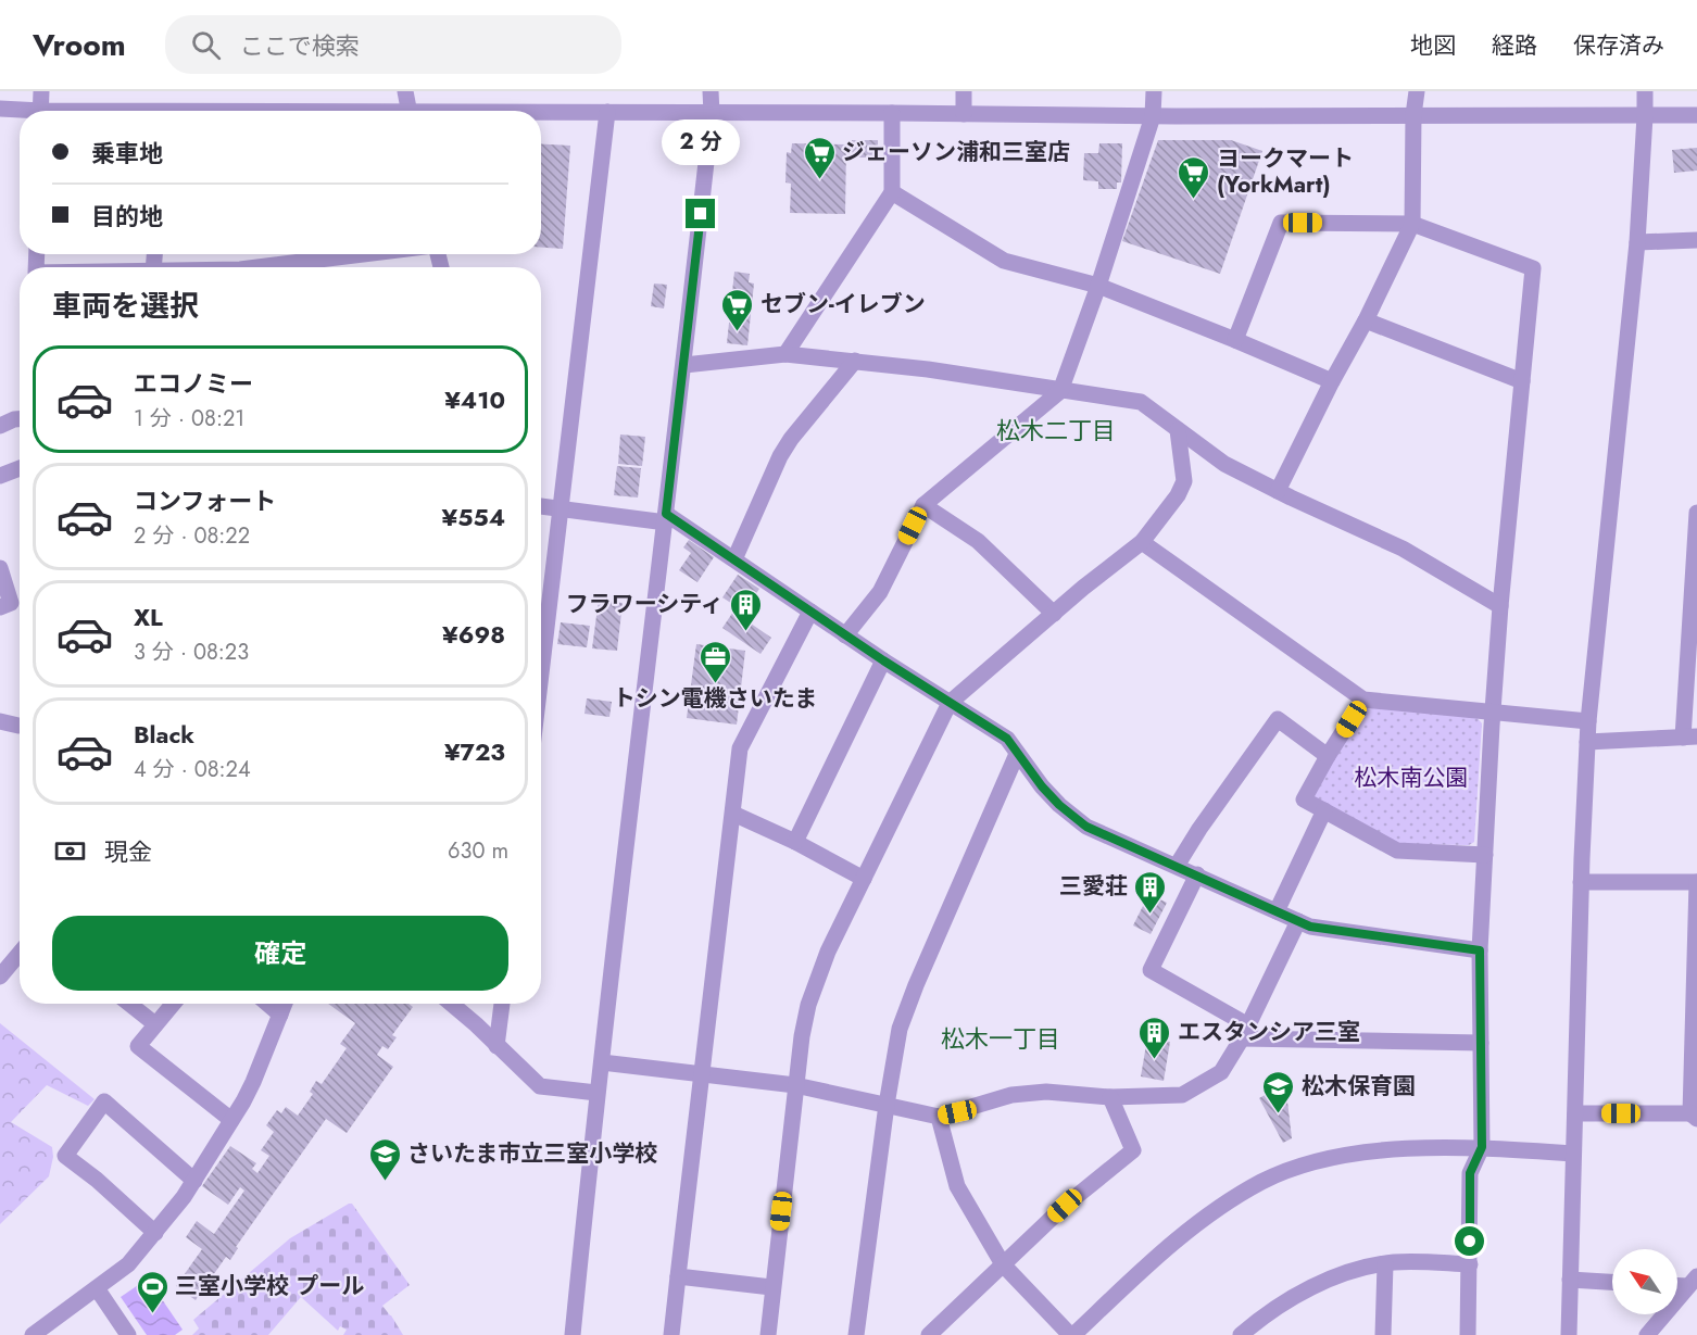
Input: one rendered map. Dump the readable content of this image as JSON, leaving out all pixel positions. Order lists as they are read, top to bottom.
{
  "districts": ["松木二丁目", "松木一丁目"],
  "parks": ["松木南公園"],
  "places": {
    "supermarket": ["ジェーソン浦和三室店", "ヨークマート (YorkMart)", "セブン-イレブン"],
    "building": ["フラワーシティ", "三愛荘", "エスタンシア三室"],
    "office": ["トシン電機さいたま"],
    "school or university": ["松木保育園", "さいたま市立三室小学校"],
    "sports": ["三室小学校 プール"]
  },
  "north": "top left",
  "page": {
    "header": "Vroom",
    "search": "ここで検索",
    "nav": ["地図", "経路", "保存済み"],
    "banner": ["乗車地", "目的地"],
    "bubble": "2 分",
    "heading": "車両を選択",
    "list": [
      {
        "name": "エコノミー",
        "note": "1 分 · 08:21",
        "value": "¥410"
      },
      {
        "name": "コンフォート",
        "note": "2 分 · 08:22",
        "value": "¥554"
      },
      {
        "name": "XL",
        "note": "3 分 · 08:23",
        "value": "¥698"
      },
      {
        "name": "Black",
        "note": "4 分 · 08:24",
        "value": "¥723"
      }
    ],
    "pay": ["現金", "630 m"],
    "buttons": "確定"
  }
}
